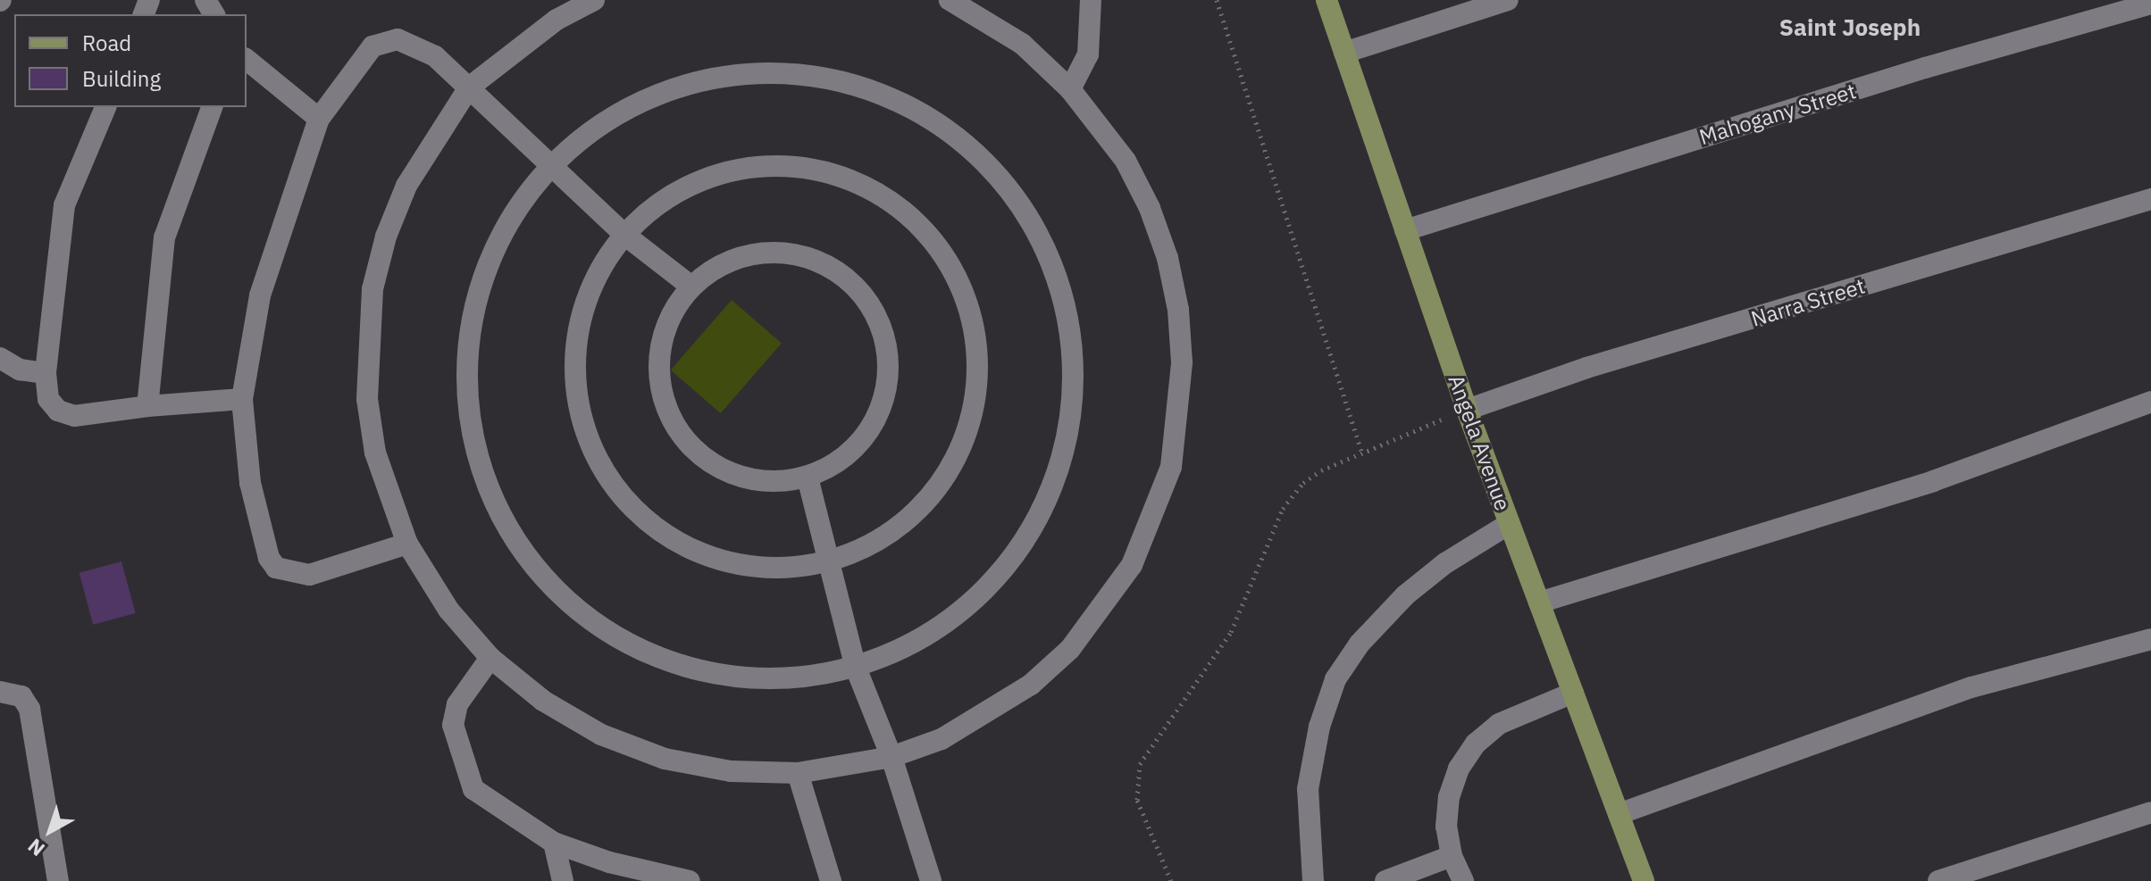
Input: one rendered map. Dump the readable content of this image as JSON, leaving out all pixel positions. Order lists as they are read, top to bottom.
{
  "streets": {
    "main road": ["Angela Avenue"],
    "street": ["Mahogany Street", "Narra Street"]
  },
  "crossings": [
    ["Mahogany Street", "Angela Avenue"],
    ["Narra Street", "Angela Avenue"]
  ],
  "districts": ["Saint Joseph"],
  "legend": ["Road", "Building"],
  "north": "bottom left"
}
